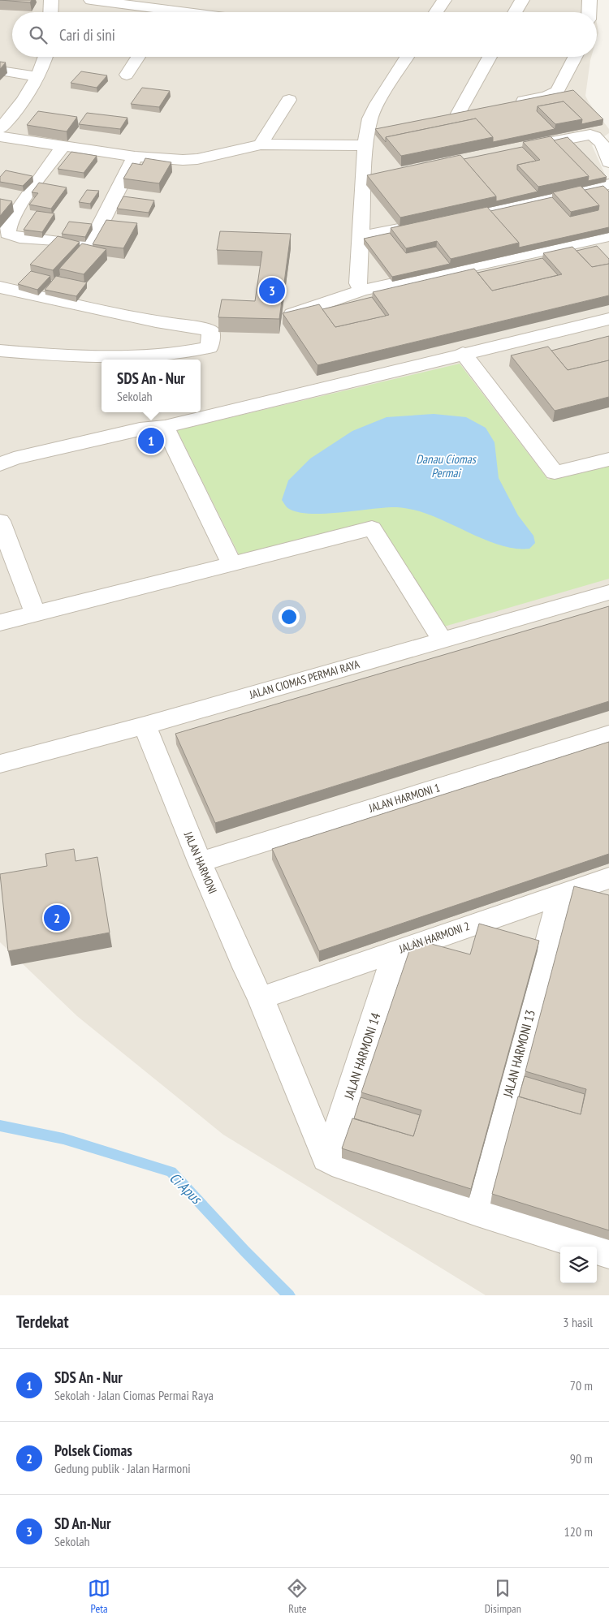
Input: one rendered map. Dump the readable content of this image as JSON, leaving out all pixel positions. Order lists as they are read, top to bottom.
{
  "streets": {
    "street": [
      "JALAN CIOMAS PERMAI RAYA",
      "JALAN HARMONI 1",
      "JALAN HARMONI",
      "JALAN HARMONI 2",
      "JALAN HARMONI 13",
      "JALAN HARMONI 14"
    ]
  },
  "crossings": [
    ["JALAN CIOMAS PERMAI RAYA", "JALAN HARMONI"],
    ["JALAN HARMONI 1", "JALAN HARMONI"],
    ["JALAN HARMONI", "JALAN HARMONI 2"],
    ["JALAN HARMONI", "JALAN HARMONI 14"],
    ["JALAN HARMONI 2", "JALAN HARMONI 13"],
    ["JALAN HARMONI 2", "JALAN HARMONI 14"]
  ],
  "water": ["Danau Ciomas Permai", "Ci Apus"],
  "page": {
    "search": "Cari di sini",
    "pins": ["3", "1", "2"],
    "popup": ["SDS An - Nur", "Sekolah"],
    "heading": ["Terdekat", "3 hasil"],
    "list": [
      {
        "mark": "1",
        "name": "SDS An - Nur",
        "note": "Sekolah · Jalan Ciomas Permai Raya",
        "value": "70 m"
      },
      {
        "mark": "2",
        "name": "Polsek Ciomas",
        "note": "Gedung publik · Jalan Harmoni",
        "value": "90 m"
      },
      {
        "mark": "3",
        "name": "SD An-Nur",
        "note": "Sekolah",
        "value": "120 m"
      }
    ],
    "nav": ["Peta", "Rute", "Disimpan"]
  }
}
